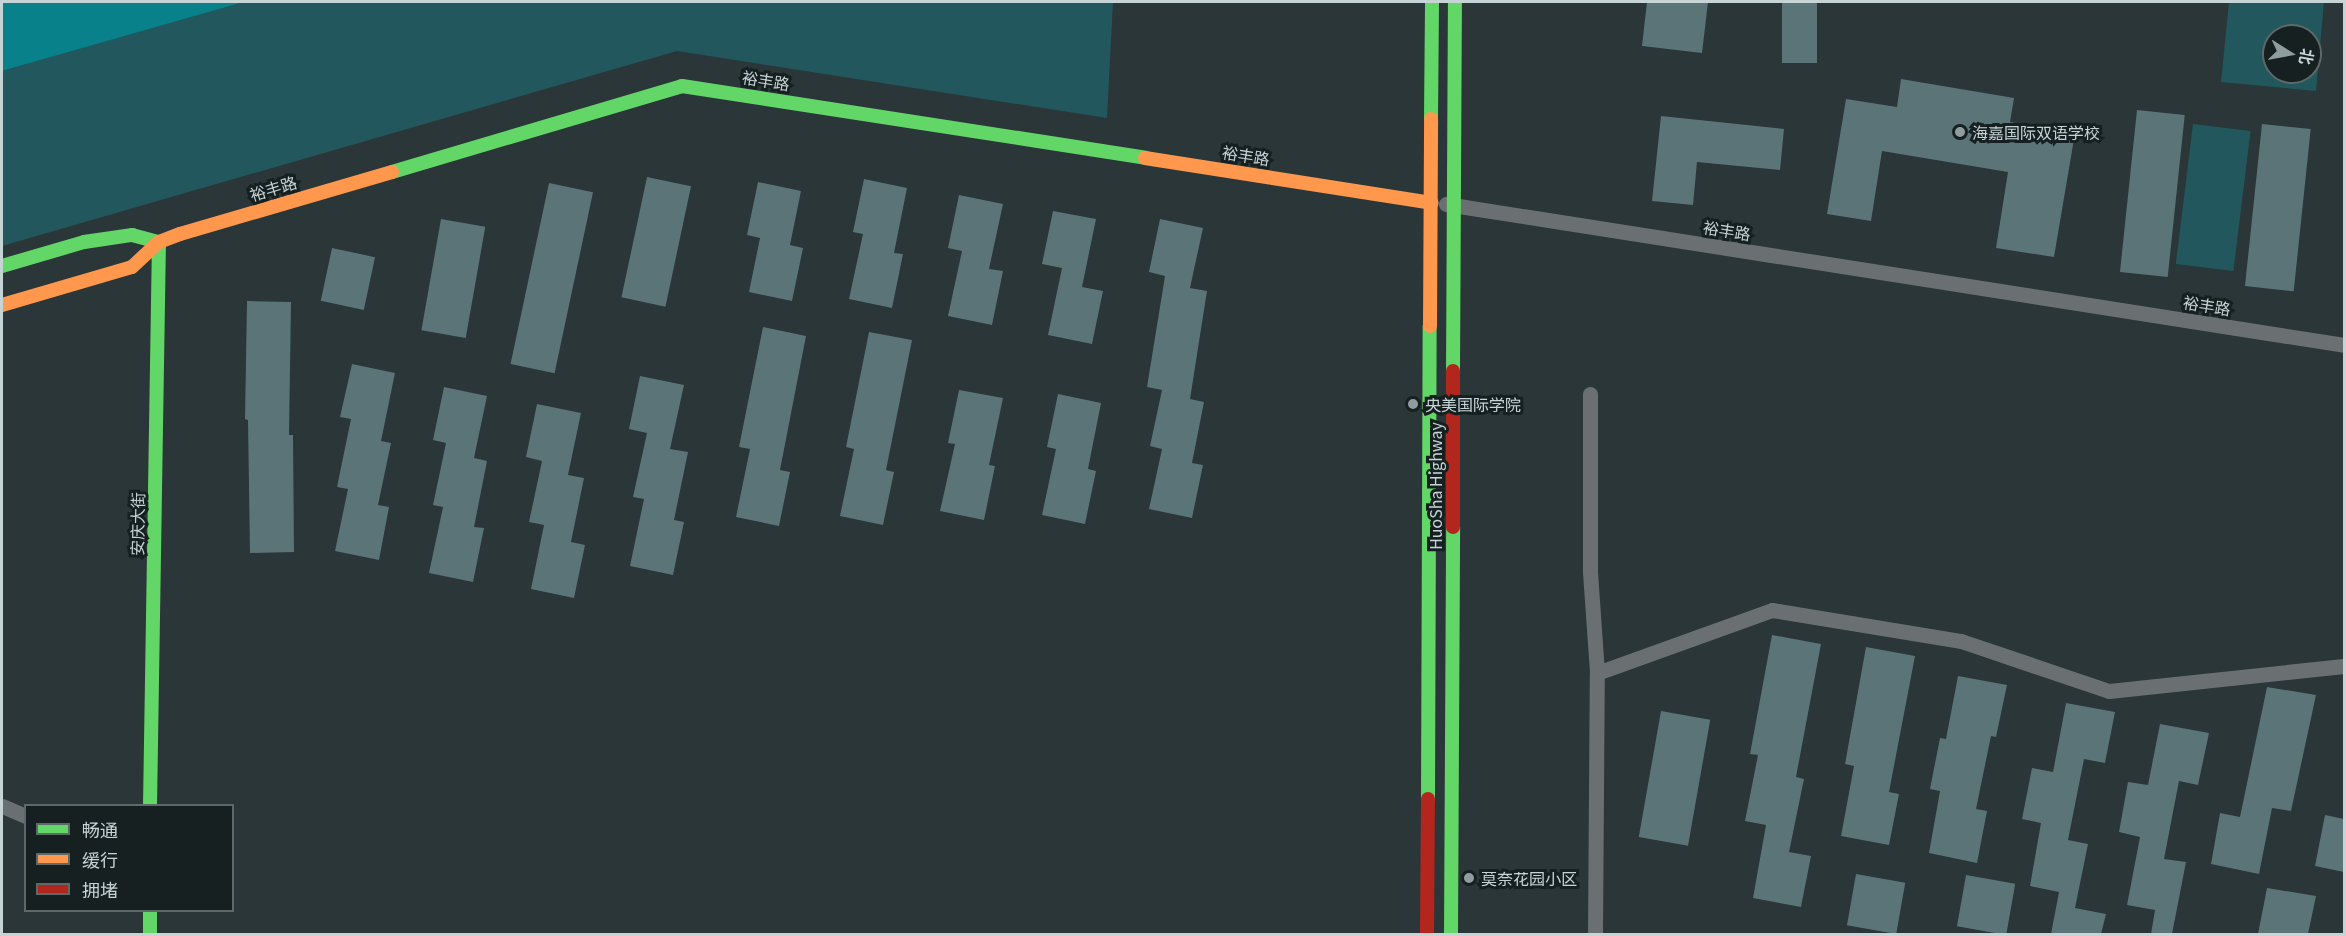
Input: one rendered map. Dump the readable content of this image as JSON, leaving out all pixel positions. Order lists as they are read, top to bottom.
{
  "streets": {
    "street": ["裕丰路", "HuoSha Highway", "安庆大街"]
  },
  "crossings": [
    ["裕丰路", "HuoSha Highway"],
    ["裕丰路", "安庆大街"]
  ],
  "places": ["海嘉国际双语学校", "央美国际学院", "莫奈花园小区"],
  "legend": ["畅通", "缓行", "拥堵"],
  "north": "right"
}
